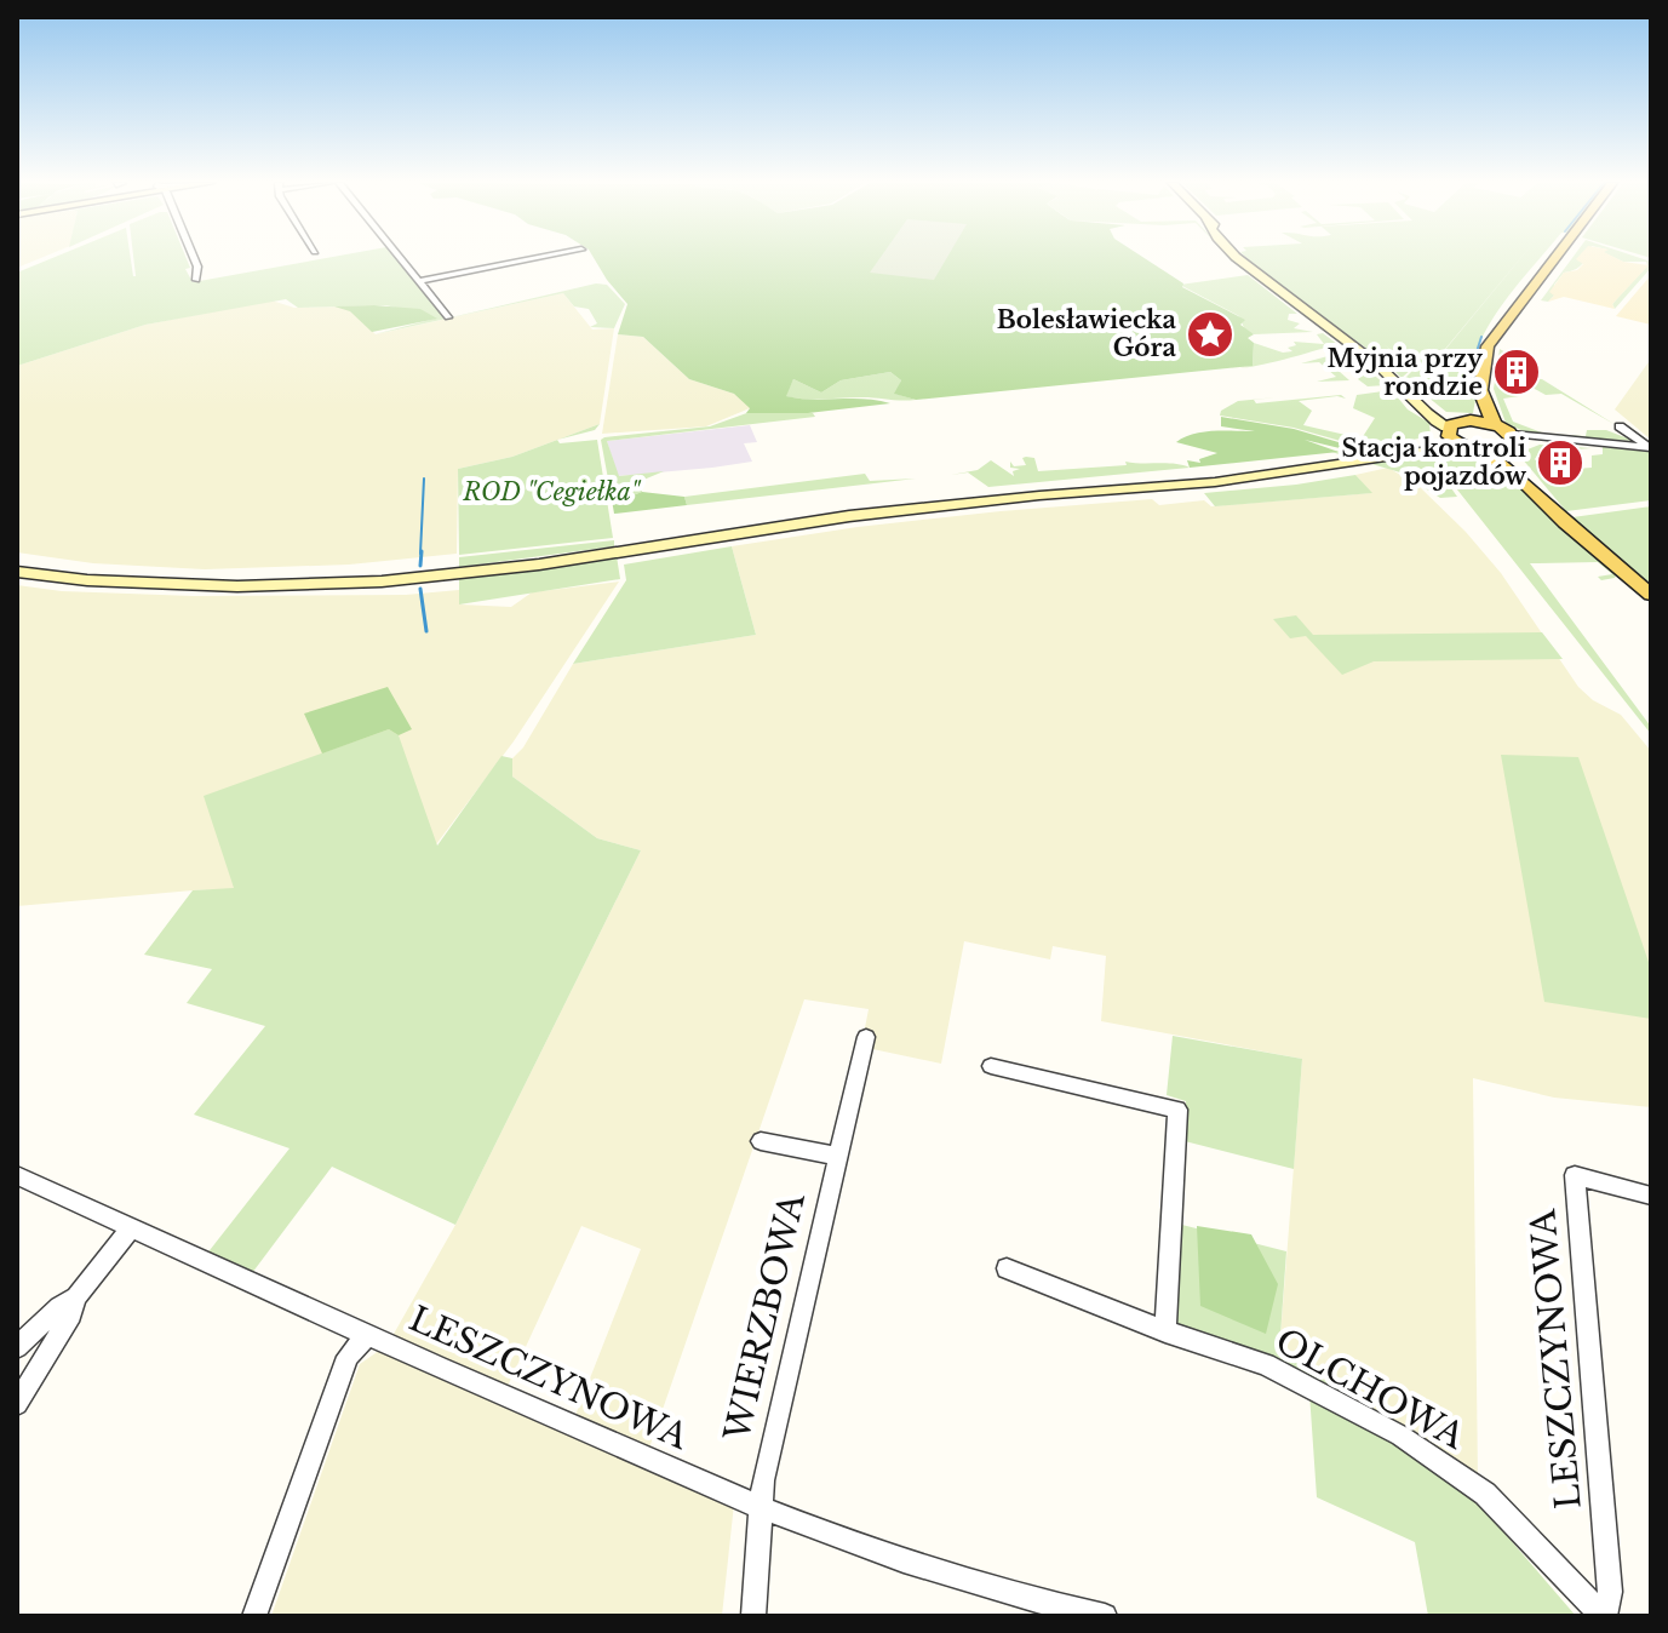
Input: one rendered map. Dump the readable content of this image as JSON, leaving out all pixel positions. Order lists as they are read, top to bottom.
{
  "streets": {
    "street": ["WIERZBOWA", "LESZCZYNOWA", "OLCHOWA"]
  },
  "crossings": [
    ["WIERZBOWA", "LESZCZYNOWA"],
    ["LESZCZYNOWA", "OLCHOWA"]
  ],
  "parks": ["ROD \"Cegiełka\""],
  "places": {
    "place": ["Bolesławiecka Góra"],
    "building": ["Myjnia przy rondzie", "Stacja kontroli pojazdów"]
  }
}
